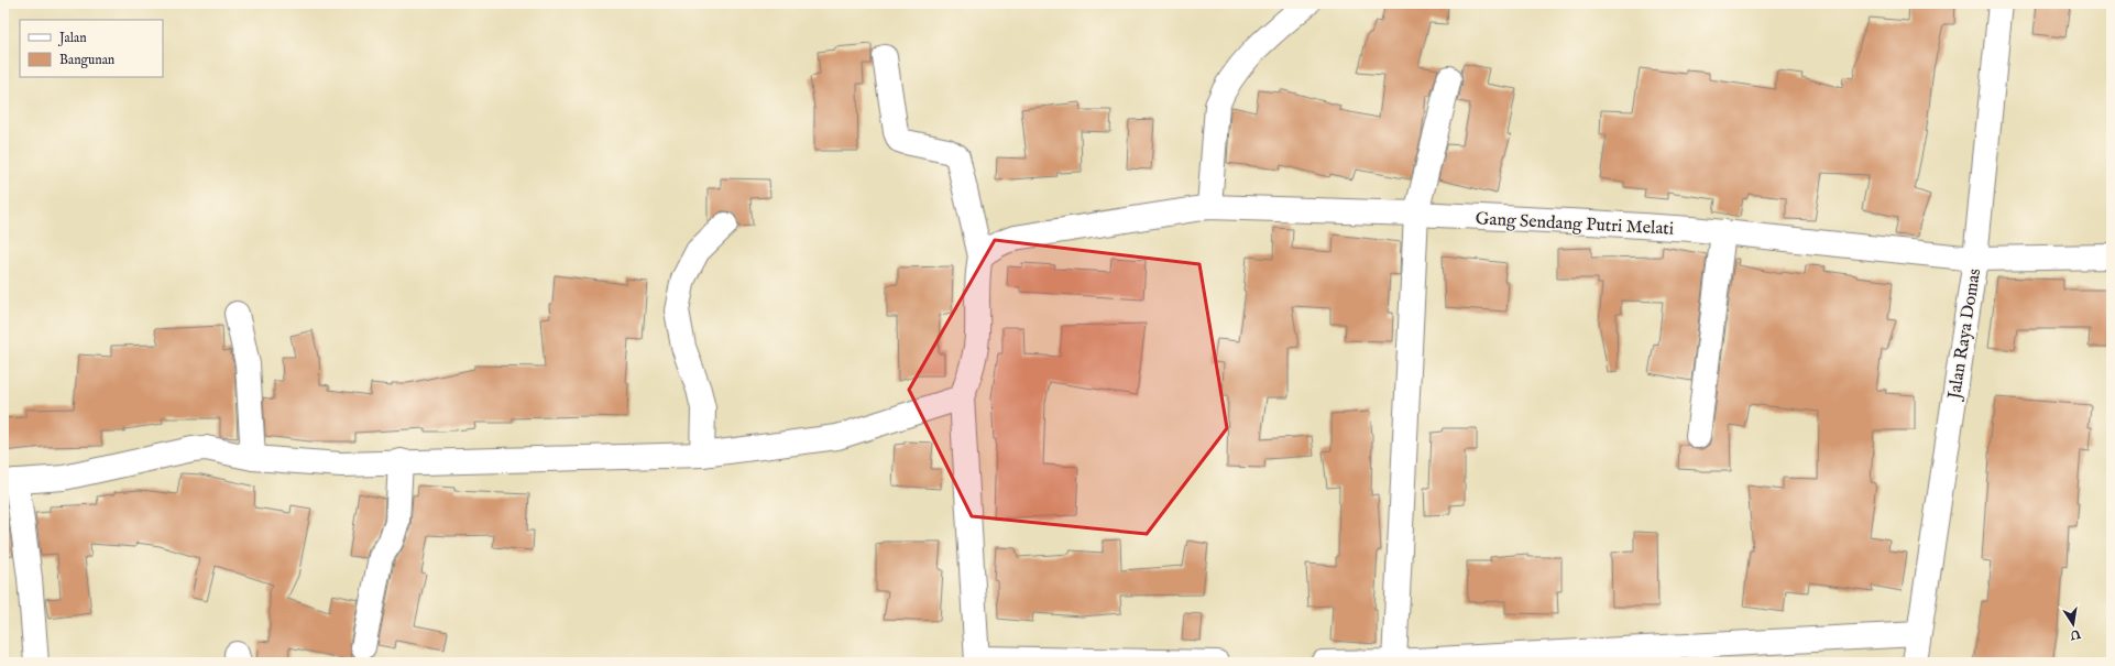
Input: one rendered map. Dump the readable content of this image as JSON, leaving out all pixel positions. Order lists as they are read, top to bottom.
{
  "streets": {
    "main road": ["Gang Sendang Putri Melati", "Jalan Raya Domas"]
  },
  "crossings": [
    ["Gang Sendang Putri Melati", "Jalan Raya Domas"]
  ],
  "legend": ["Jalan", "Bangunan"],
  "north": "bottom"
}
